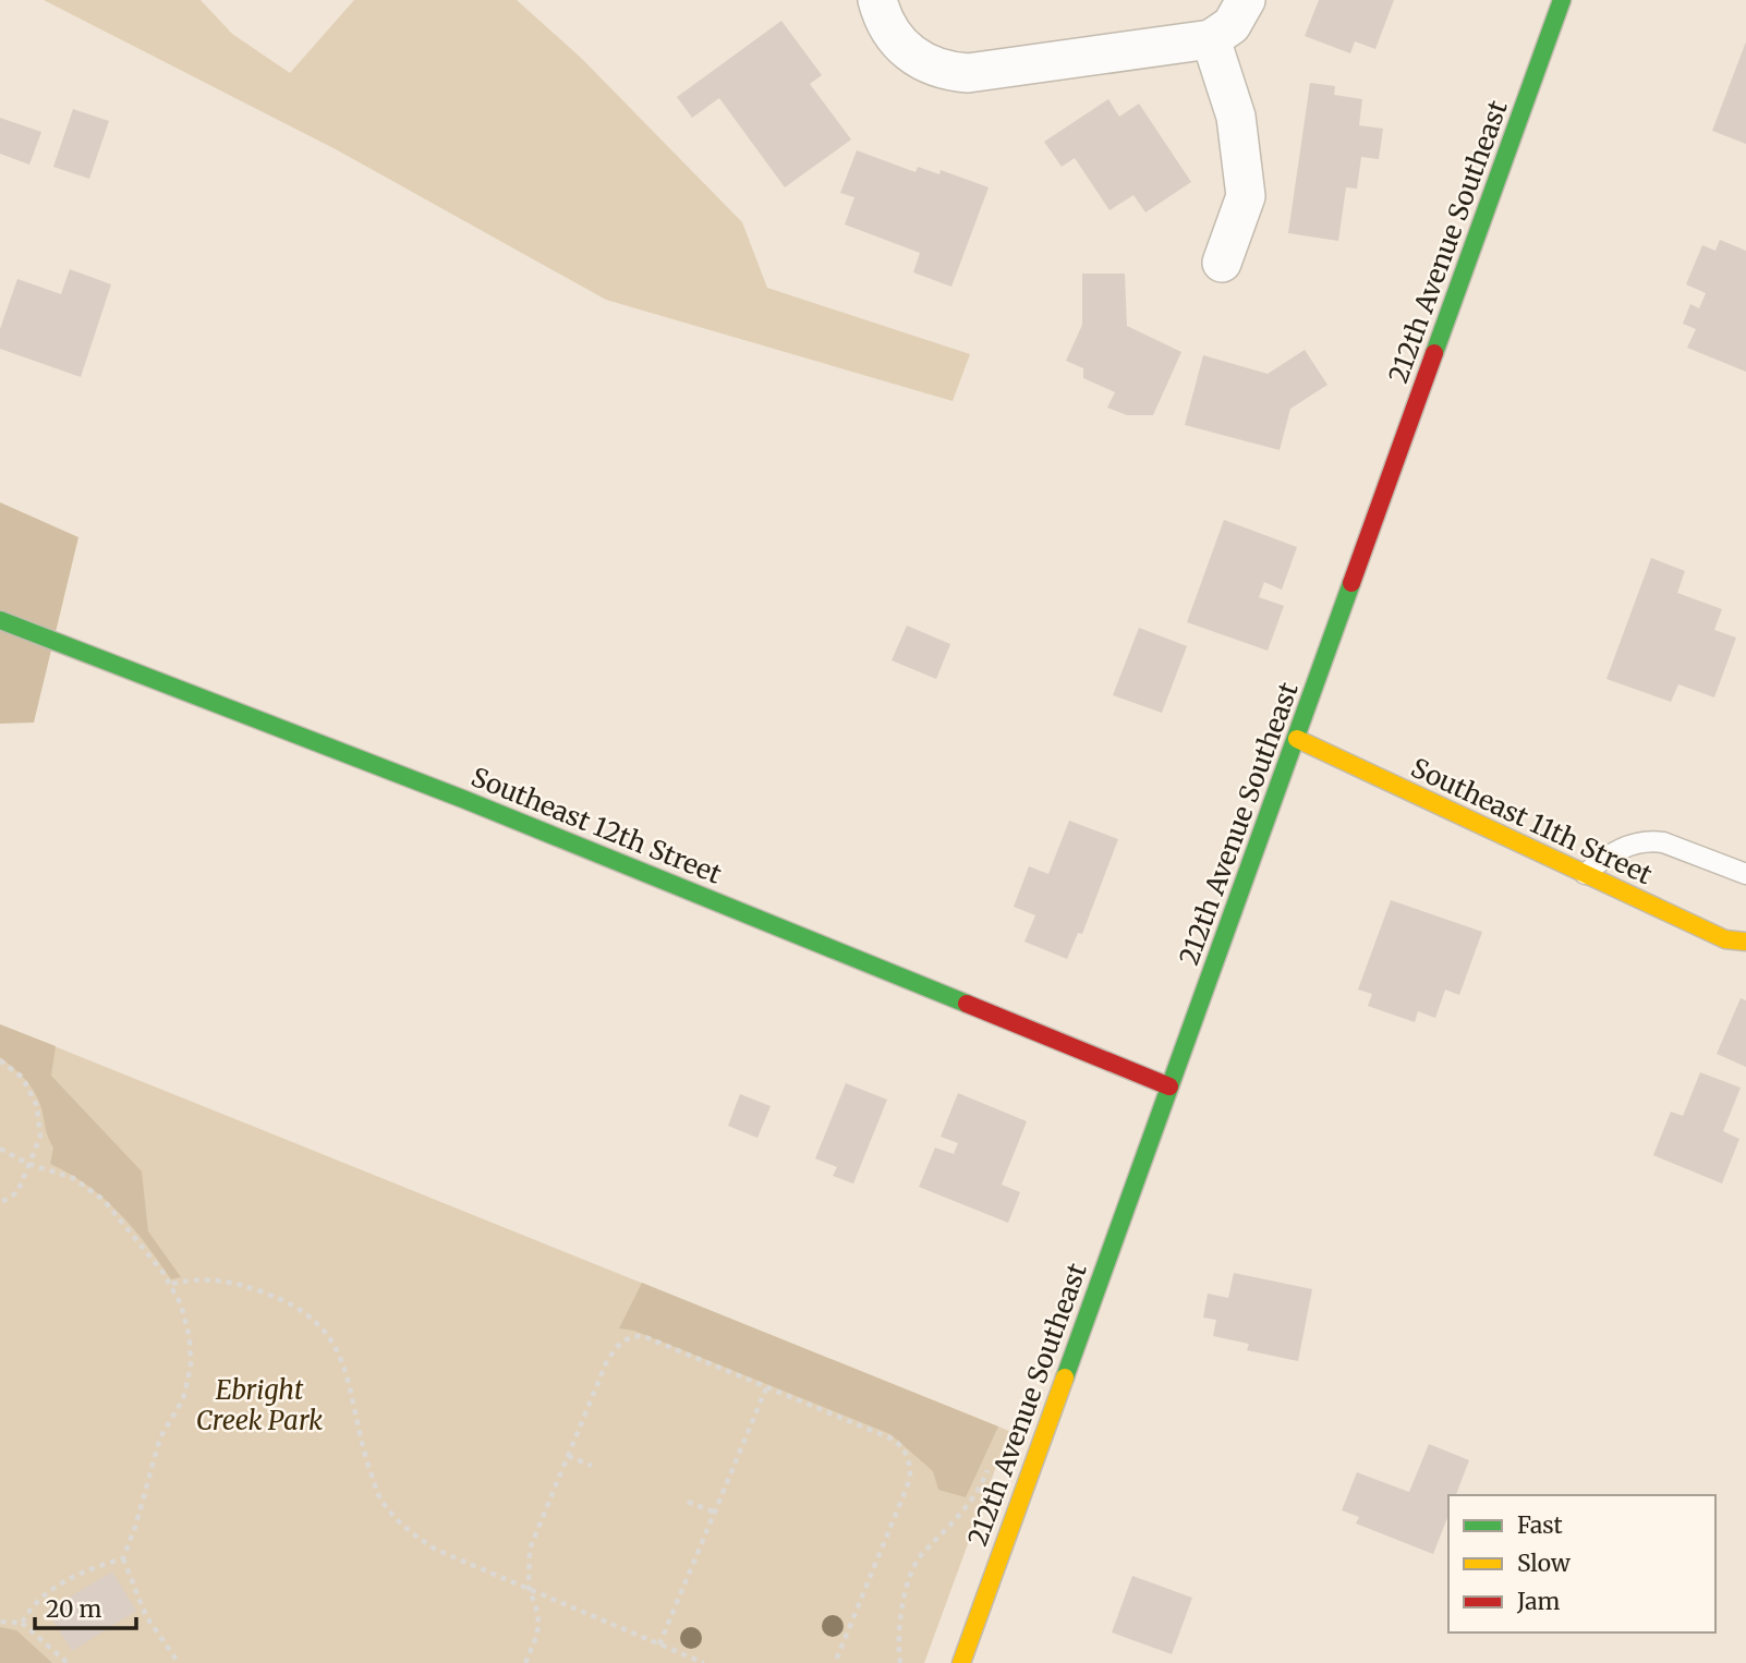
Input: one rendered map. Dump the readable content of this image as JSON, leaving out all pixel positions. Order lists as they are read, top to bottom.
{
  "streets": {
    "street": ["212th Avenue Southeast", "Southeast 11th Street", "Southeast 12th Street"]
  },
  "crossings": [
    ["212th Avenue Southeast", "Southeast 11th Street"],
    ["212th Avenue Southeast", "Southeast 12th Street"]
  ],
  "parks": ["Ebright Creek Park"],
  "legend": ["Fast", "Slow", "Jam"],
  "scale_bar": "20 m"
}
